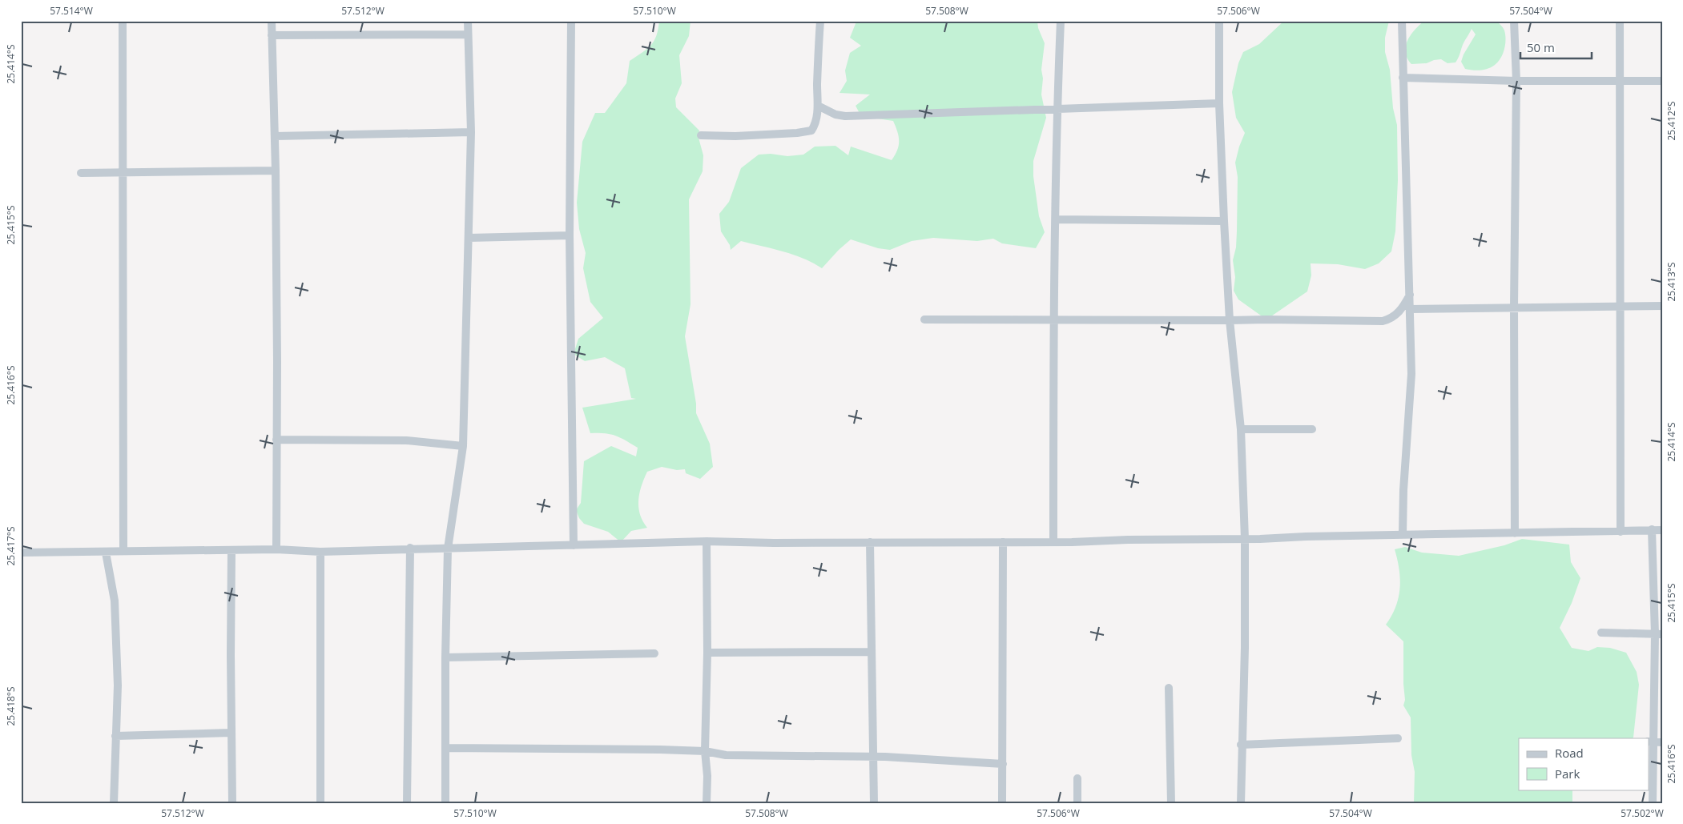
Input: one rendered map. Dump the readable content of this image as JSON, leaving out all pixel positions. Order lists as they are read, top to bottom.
{
  "legend": ["Road", "Park"],
  "scale_bar": "50 m",
  "coordinates": [
    "57.514°W",
    "57.512°W",
    "57.510°W",
    "57.508°W",
    "57.506°W",
    "57.504°W",
    "25.414°S",
    "25.412°S",
    "25.415°S",
    "25.413°S",
    "25.416°S",
    "25.417°S",
    "25.418°S",
    "57.502°W"
  ]
}
